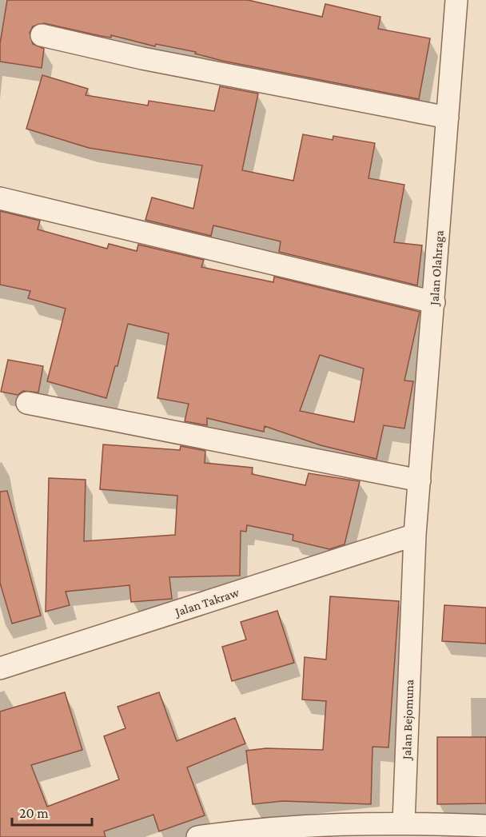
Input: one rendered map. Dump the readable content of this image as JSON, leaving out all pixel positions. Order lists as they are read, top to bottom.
{
  "streets": {
    "street": ["Jalan Olahraga", "Jalan Takraw", "Jalan Bejomuna"]
  },
  "crossings": [
    ["Jalan Olahraga", "Jalan Takraw"],
    ["Jalan Olahraga", "Jalan Bejomuna"],
    ["Jalan Takraw", "Jalan Bejomuna"]
  ],
  "scale_bar": "20 m"
}
